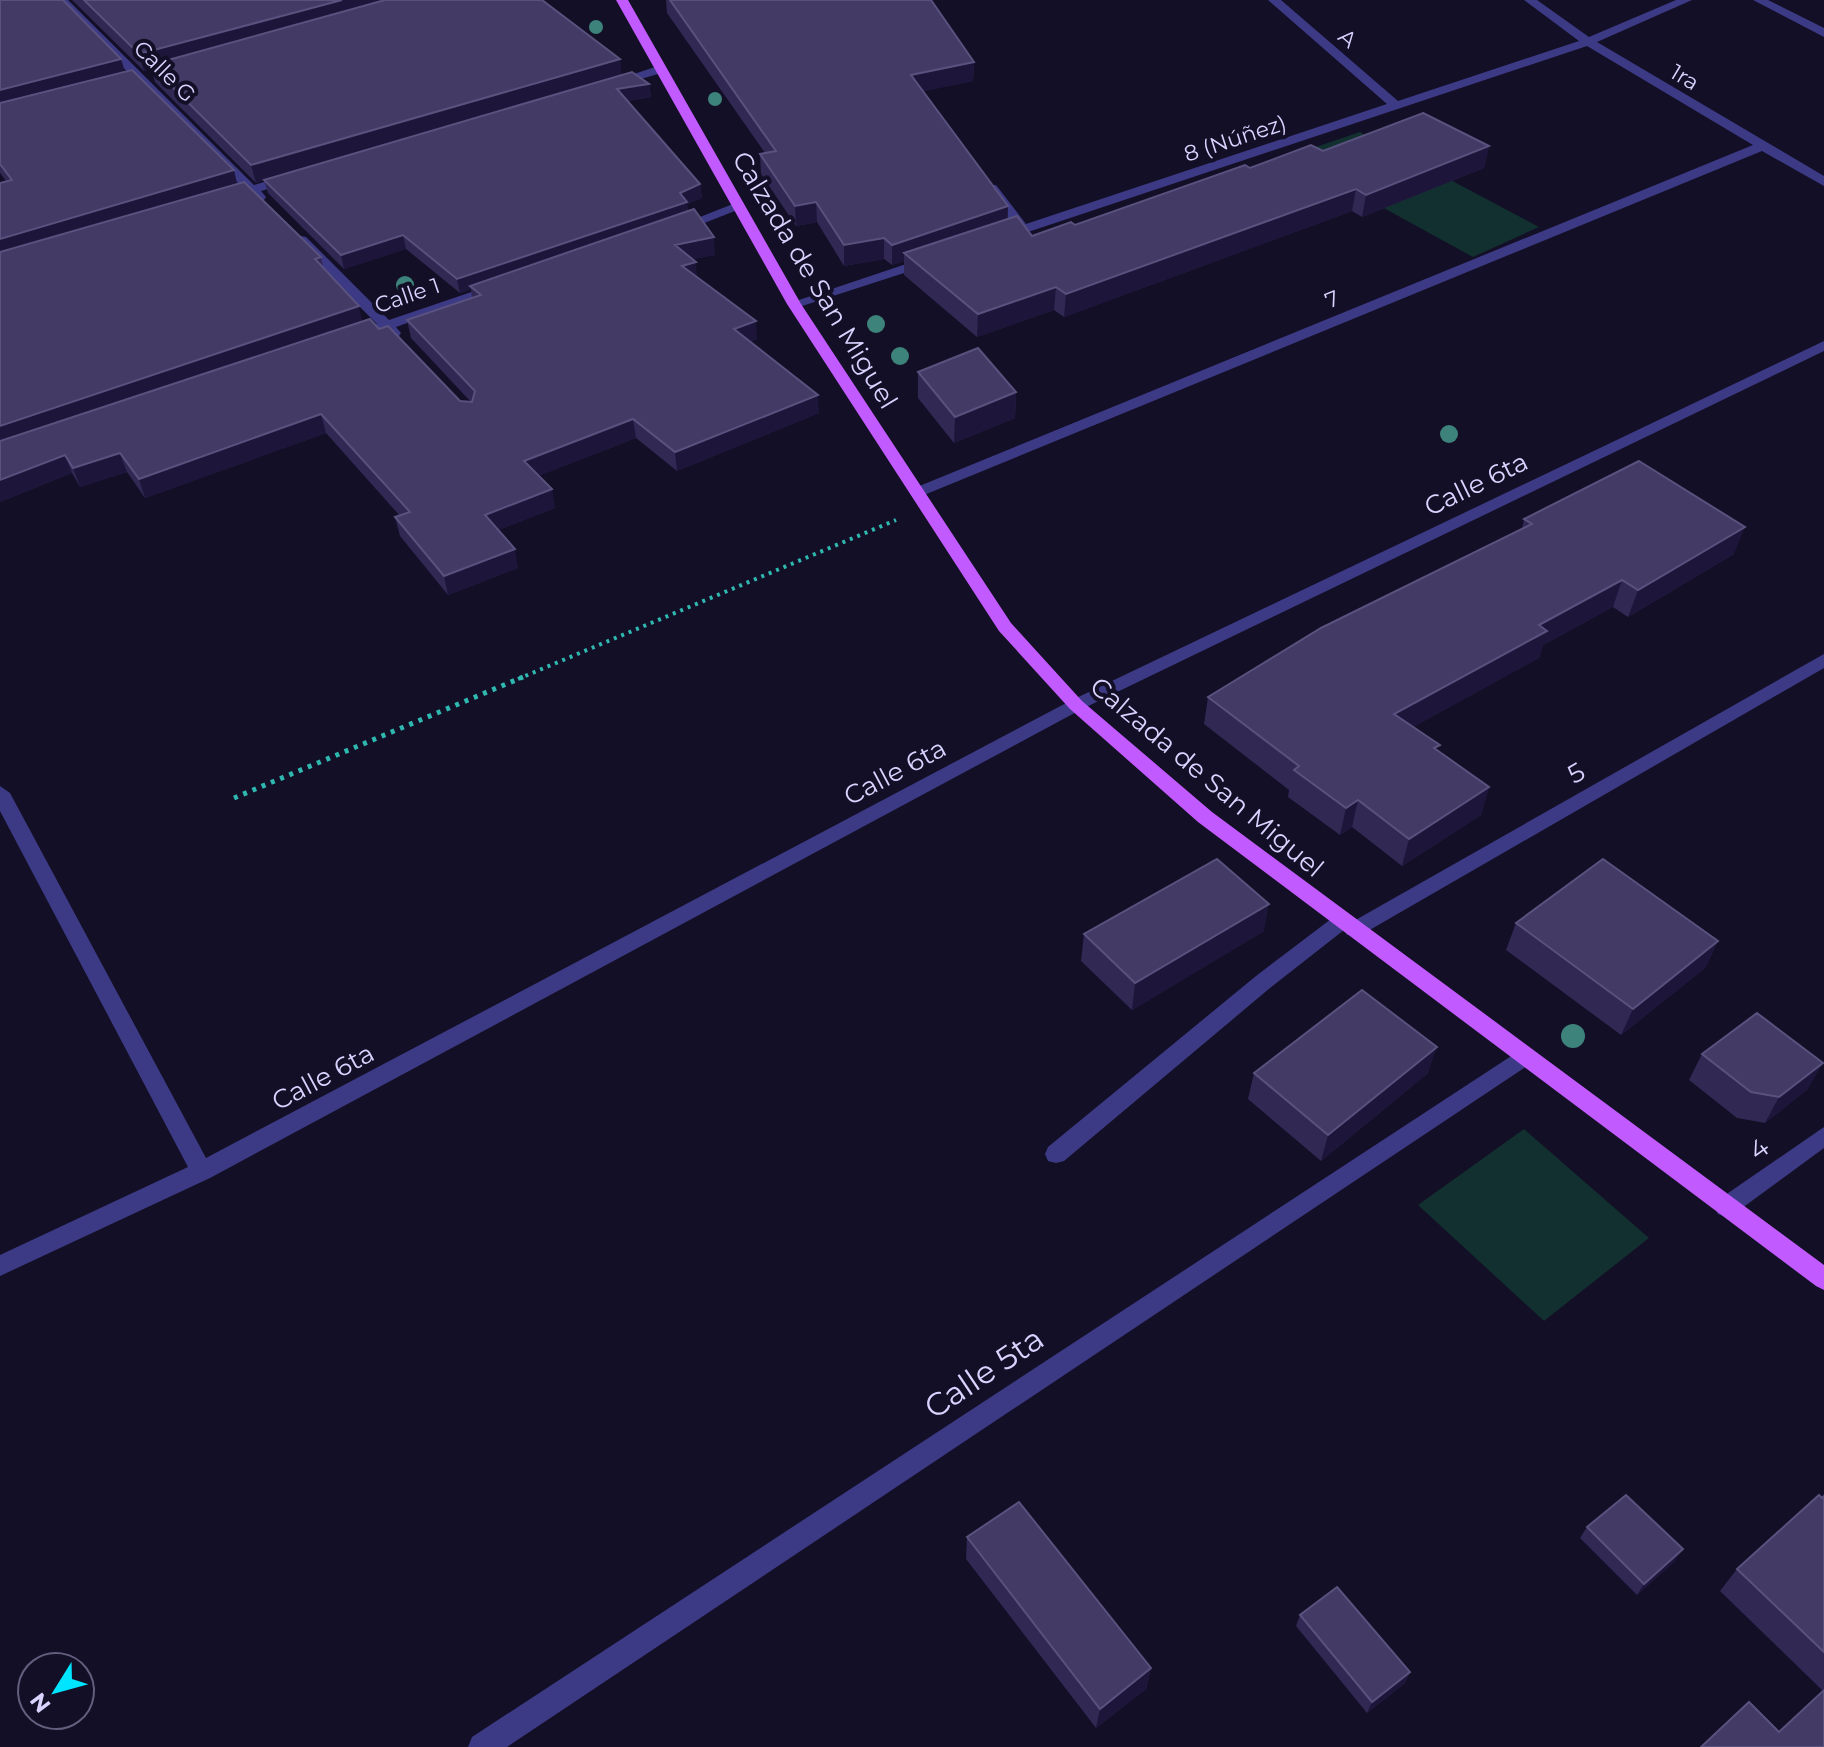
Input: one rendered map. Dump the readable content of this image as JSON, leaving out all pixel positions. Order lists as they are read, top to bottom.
{
  "streets": {
    "main road": ["Calzada de San Miguel"],
    "street": [
      "A",
      "Calle G",
      "1ra",
      "8 (Núñez)",
      "Calle 1",
      "7",
      "Calle 6ta",
      "5",
      "4",
      "Calle 5ta"
    ]
  },
  "crossings": [
    ["A", "8 (Núñez)"],
    ["1ra", "8 (Núñez)"],
    ["1ra", "7"],
    ["Calzada de San Miguel", "7"],
    ["Calzada de San Miguel", "Calle 6ta"],
    ["Calzada de San Miguel", "5"],
    ["Calzada de San Miguel", "4"],
    ["Calzada de San Miguel", "Calle 5ta"]
  ],
  "north": "bottom left"
}
